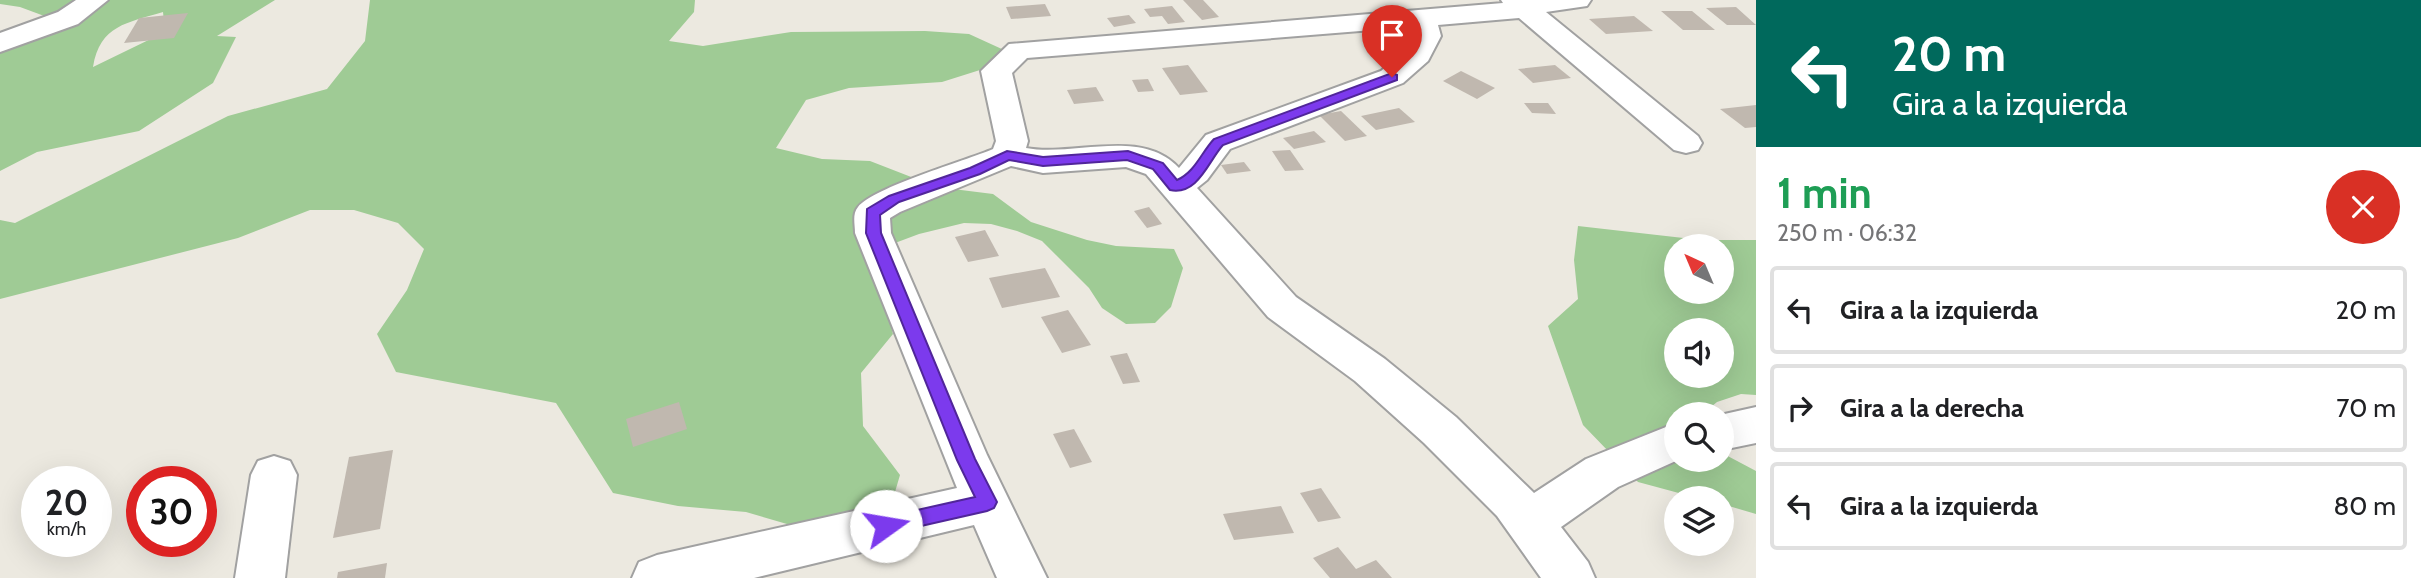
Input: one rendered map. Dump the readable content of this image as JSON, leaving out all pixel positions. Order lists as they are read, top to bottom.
{
  "north": "top left",
  "page": {
    "turn": ["20 m", "Gira a la izquierda"],
    "heading": ["1 min", "250 m · 06:32"],
    "list": [
      {
        "name": "Gira a la izquierda",
        "value": "20 m"
      },
      {
        "name": "Gira a la derecha",
        "value": "70 m"
      },
      {
        "name": "Gira a la izquierda",
        "value": "80 m"
      }
    ],
    "speed": "20 km/h",
    "limit": "30"
  }
}
